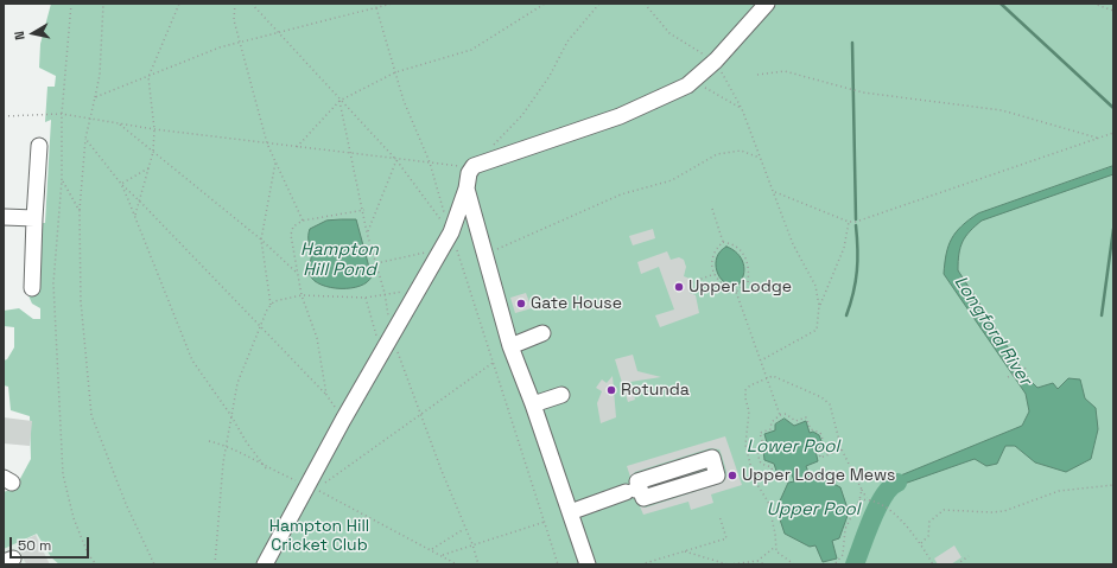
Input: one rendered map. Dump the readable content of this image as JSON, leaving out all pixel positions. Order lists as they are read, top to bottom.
{
  "water": [
    "Hampton Hill Pond",
    "Longford River",
    "Lower Pool",
    "Upper Pool"
  ],
  "parks": ["Hampton Hill Cricket Club"],
  "places": [
    "Upper Lodge",
    "Gate House",
    "Rotunda",
    "Upper Lodge Mews"
  ],
  "scale_bar": "50 m",
  "north": "left"
}
